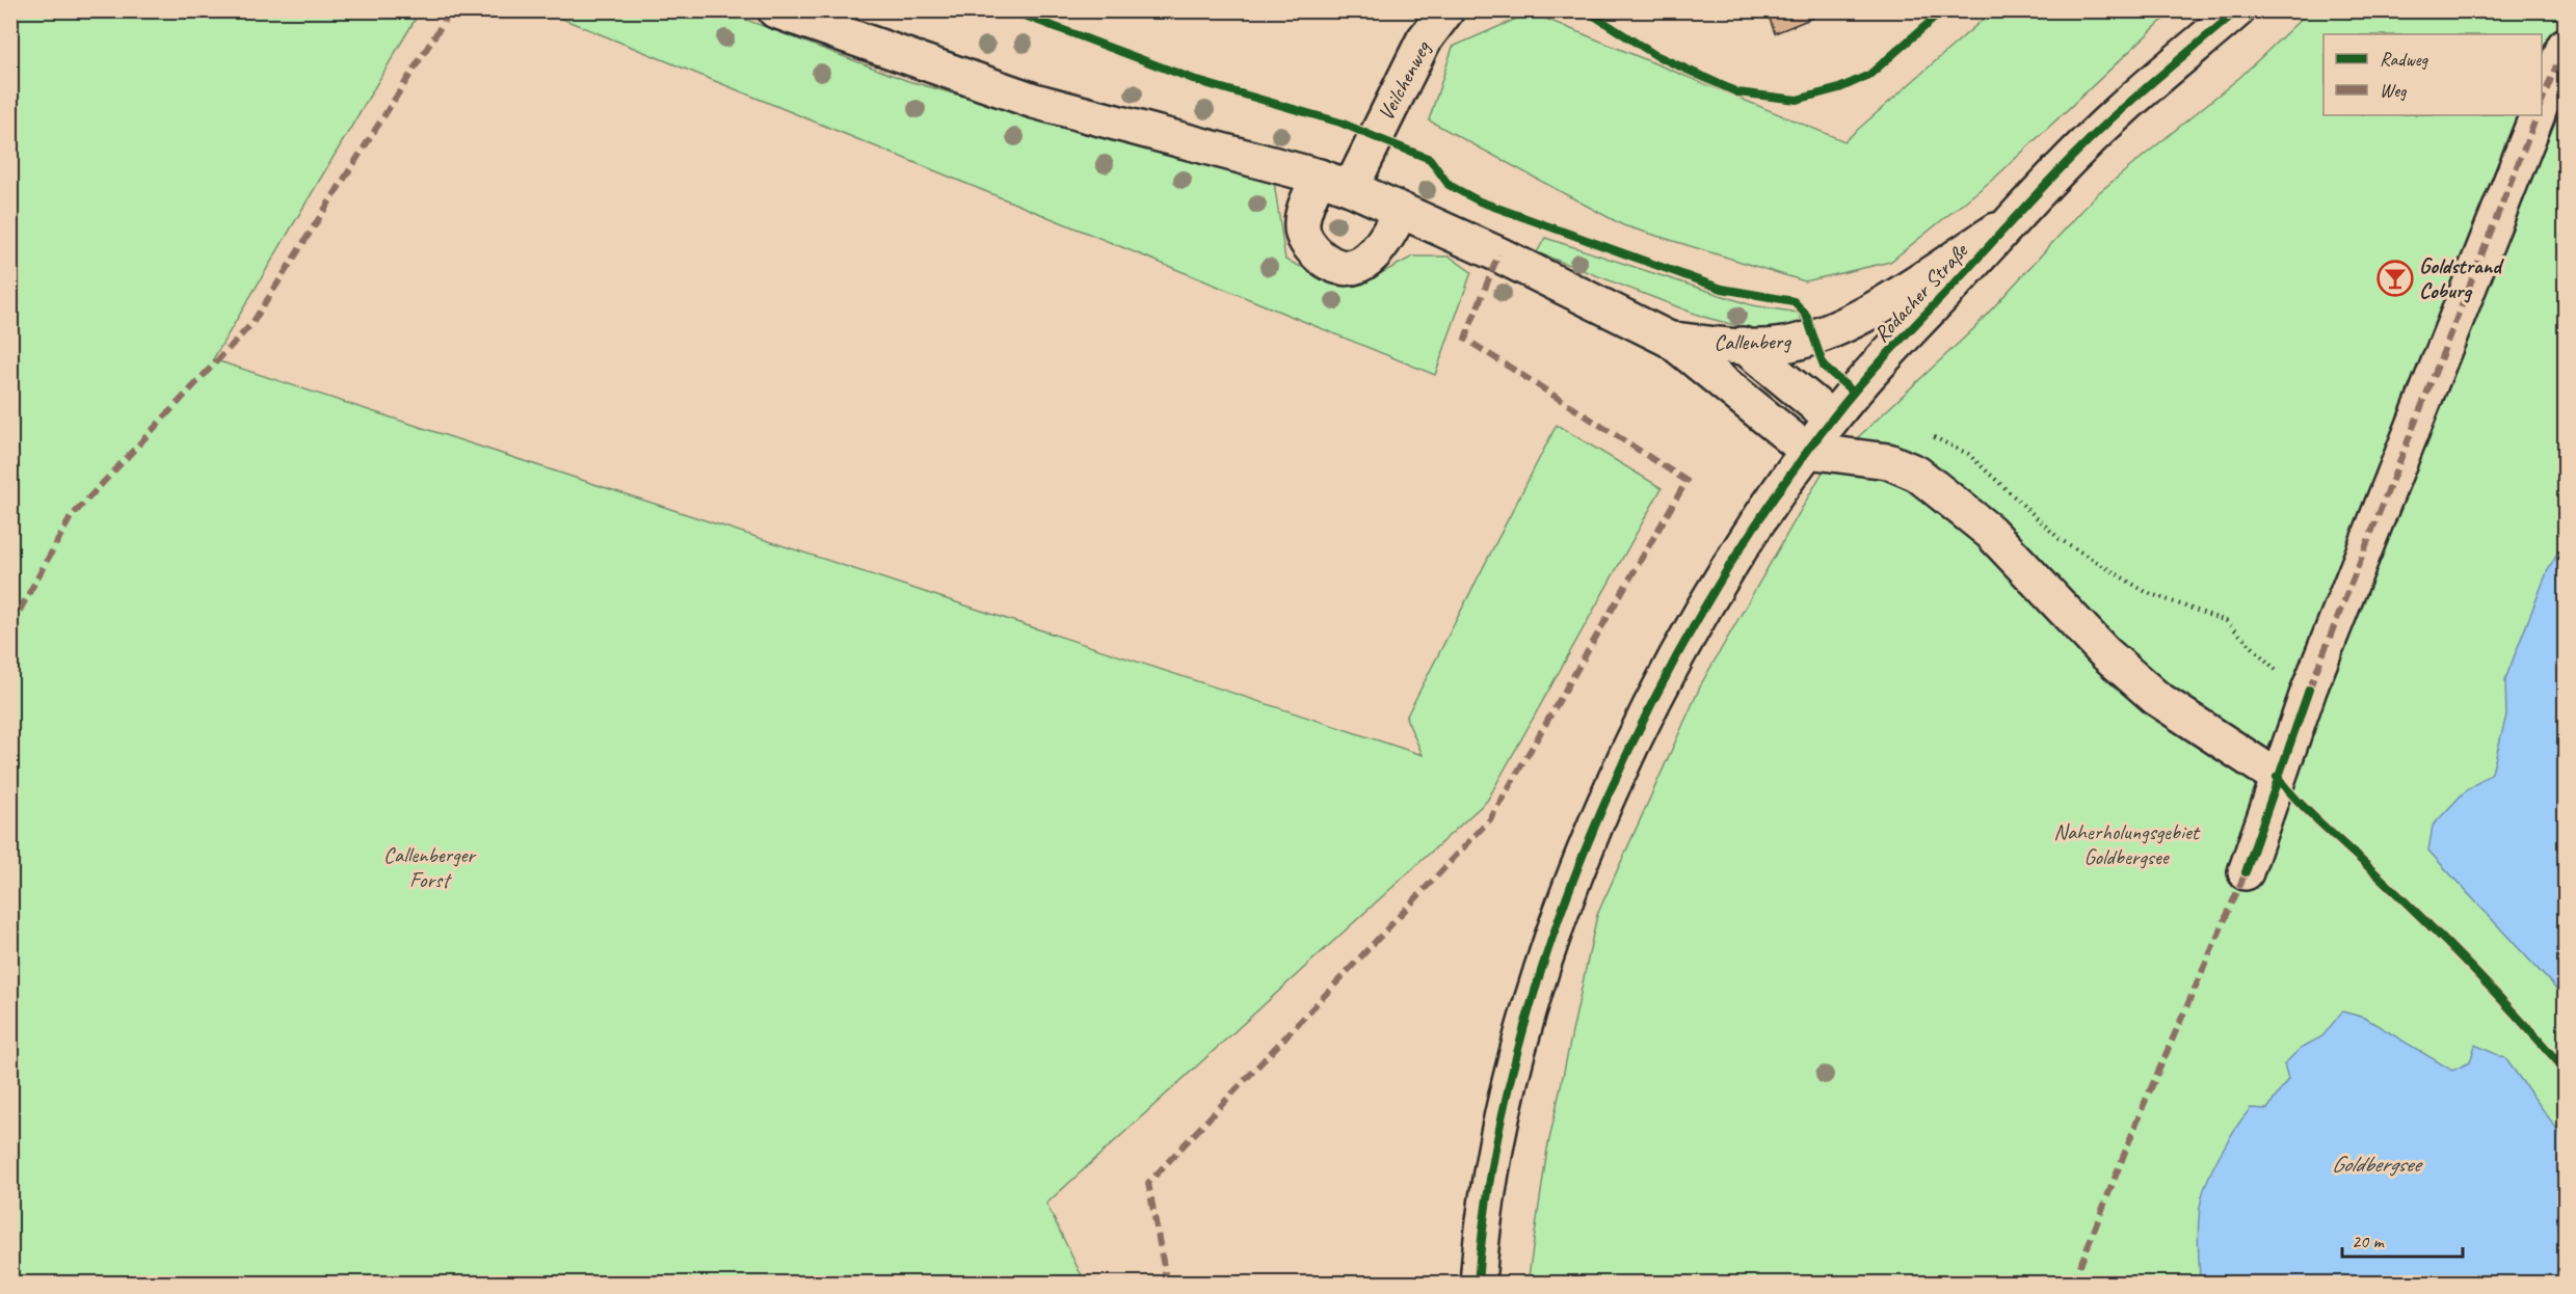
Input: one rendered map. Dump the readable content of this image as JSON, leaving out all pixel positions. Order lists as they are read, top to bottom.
{
  "streets": {
    "street": ["Veilchenweg", "Rodacher Straße", "Callenberg"]
  },
  "crossings": [
    ["Rodacher Straße", "Callenberg"]
  ],
  "water": ["Goldbergsee"],
  "parks": ["Naherholungsgebiet Goldbergsee", "Callenberger Forst"],
  "places": {
    "bar": ["Goldstrand Coburg"]
  },
  "legend": ["Radweg", "Weg"],
  "scale_bar": "20 m"
}
